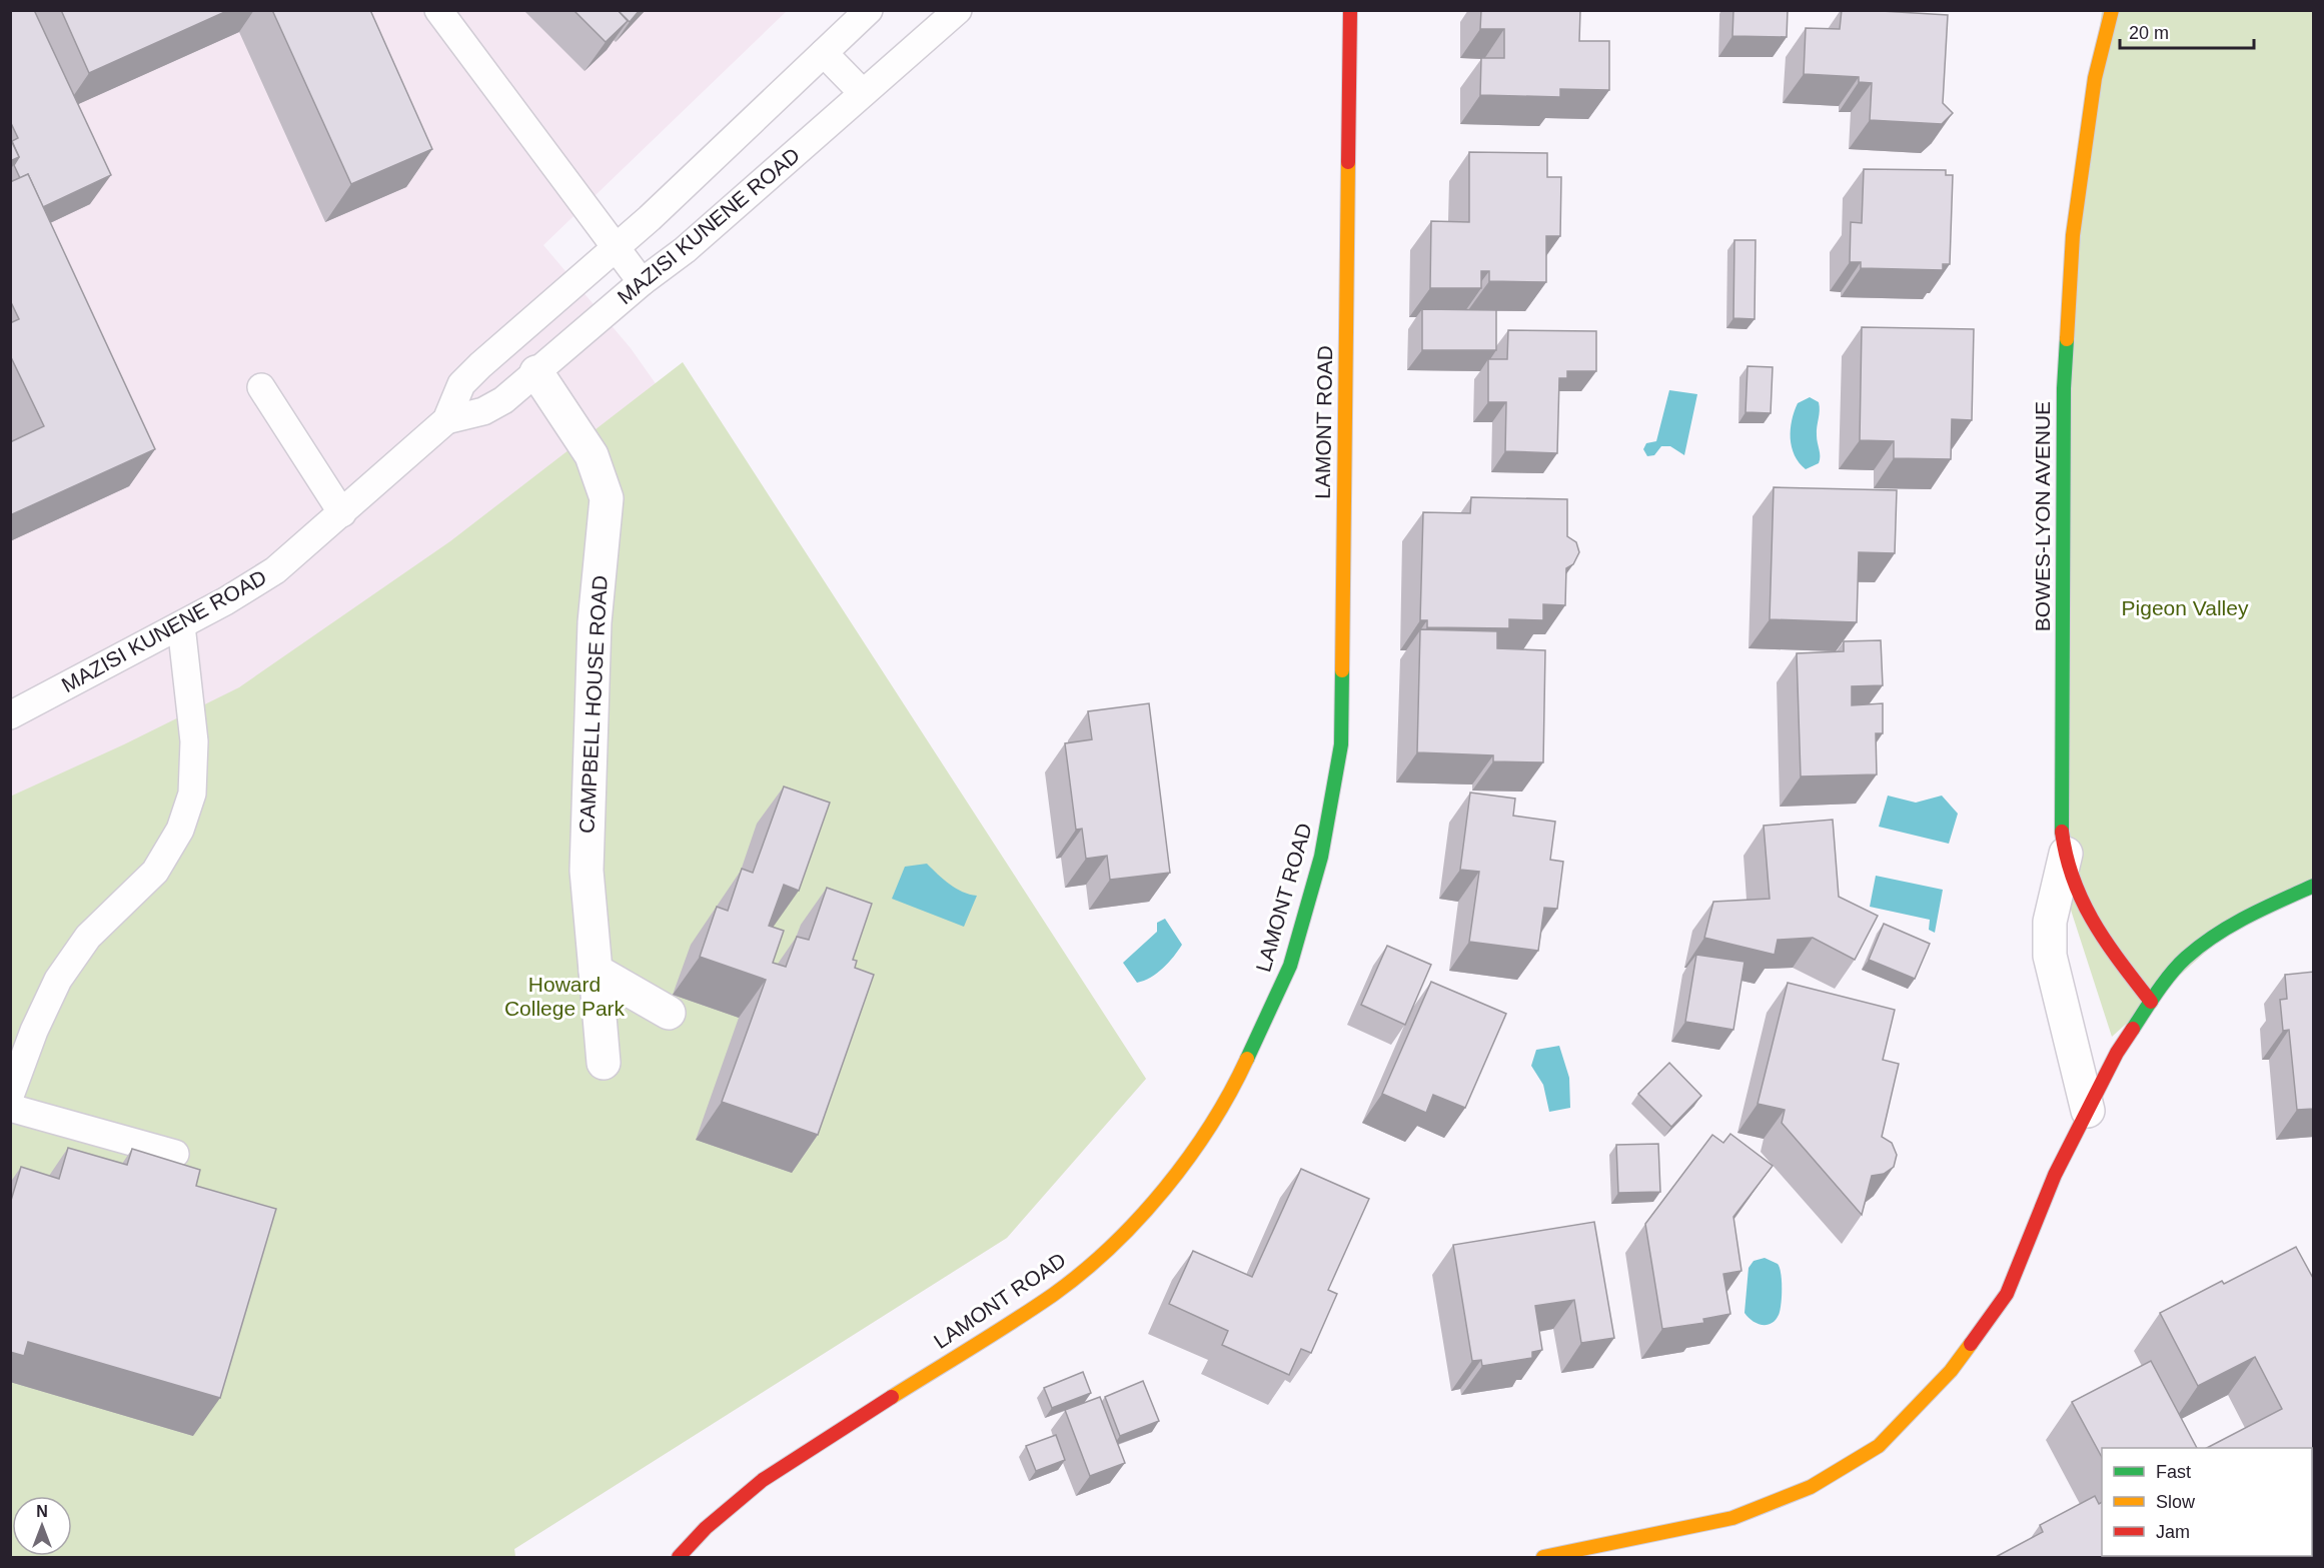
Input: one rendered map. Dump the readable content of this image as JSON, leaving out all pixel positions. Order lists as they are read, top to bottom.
{
  "streets": {
    "street": ["LAMONT ROAD", "BOWES-LYON AVENUE", "CAMPBELL HOUSE ROAD"],
    "lane": ["MAZISI KUNENE ROAD"]
  },
  "crossings": [
    ["MAZISI KUNENE ROAD", "CAMPBELL HOUSE ROAD"]
  ],
  "parks": ["Pigeon Valley", "Howard College Park"],
  "legend": ["Fast", "Slow", "Jam"],
  "scale_bar": "20 m",
  "north": "top"
}
